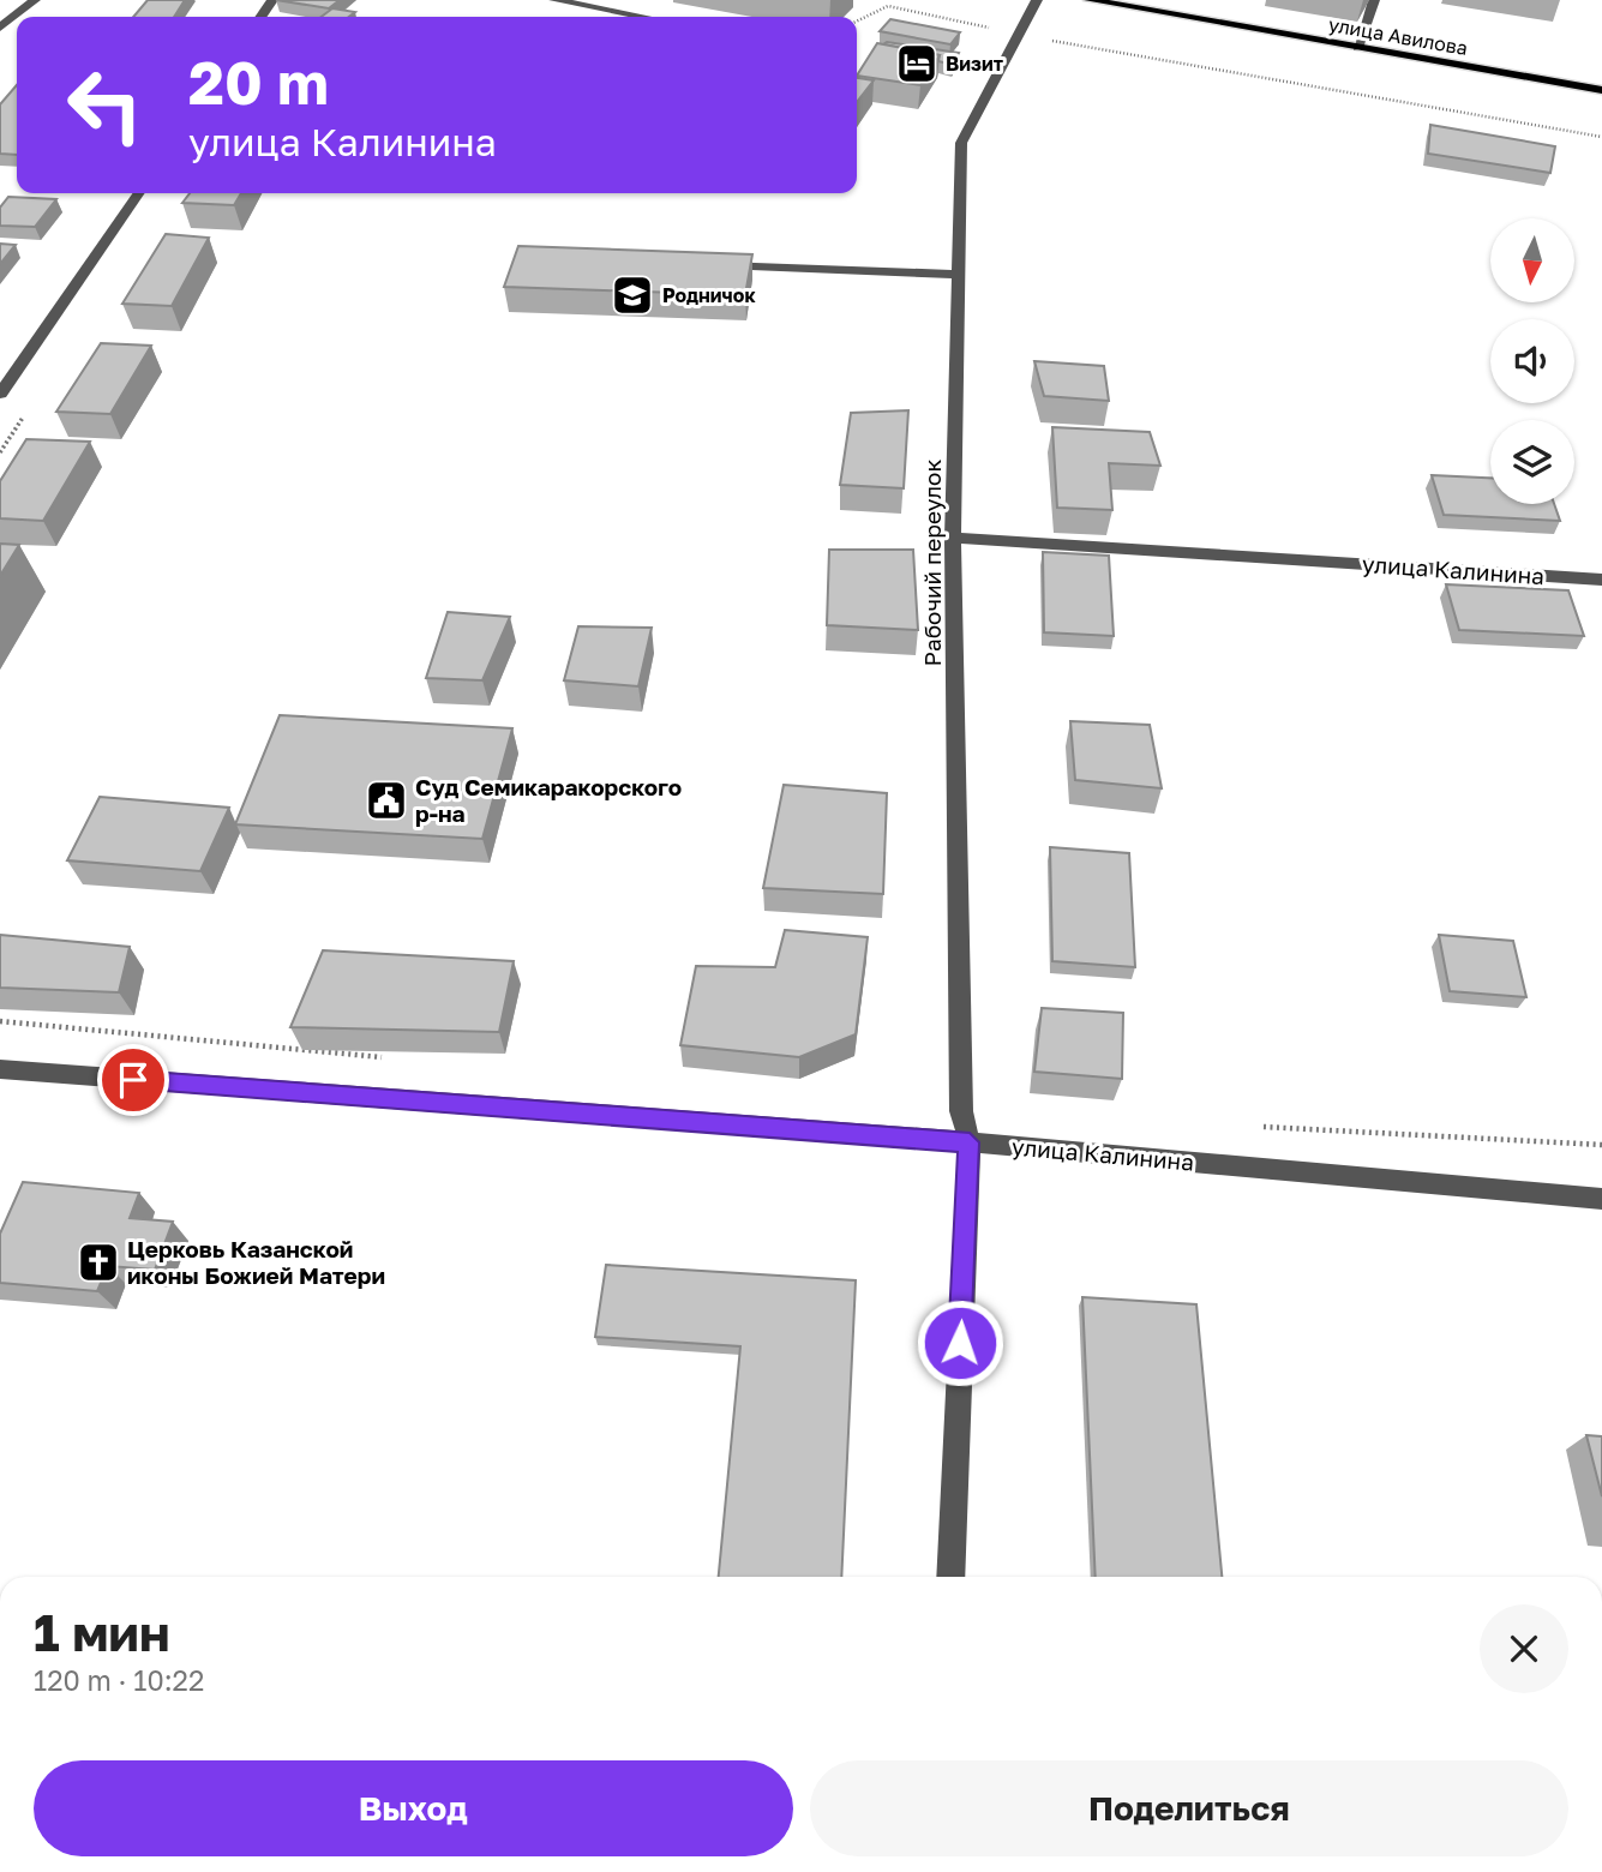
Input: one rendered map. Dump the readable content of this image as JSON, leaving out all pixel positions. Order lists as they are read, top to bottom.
{
  "streets": {
    "main road": ["улица Авилова"],
    "street": ["Рабочий переулок", "улица Калинина"]
  },
  "crossings": [
    ["Рабочий переулок", "улица Калинина"]
  ],
  "places": {
    "hotel": ["Визит"],
    "school or university": ["Родничок"],
    "public building": ["Суд Семикаракорского р-на"],
    "church": ["Церковь Казанской иконы Божией Матери"]
  },
  "north": "bottom",
  "page": {
    "turn": ["20 m", "улица Калинина"],
    "heading": ["1 мин", "120 m · 10:22"],
    "buttons": ["Выход", "Поделиться"]
  }
}
